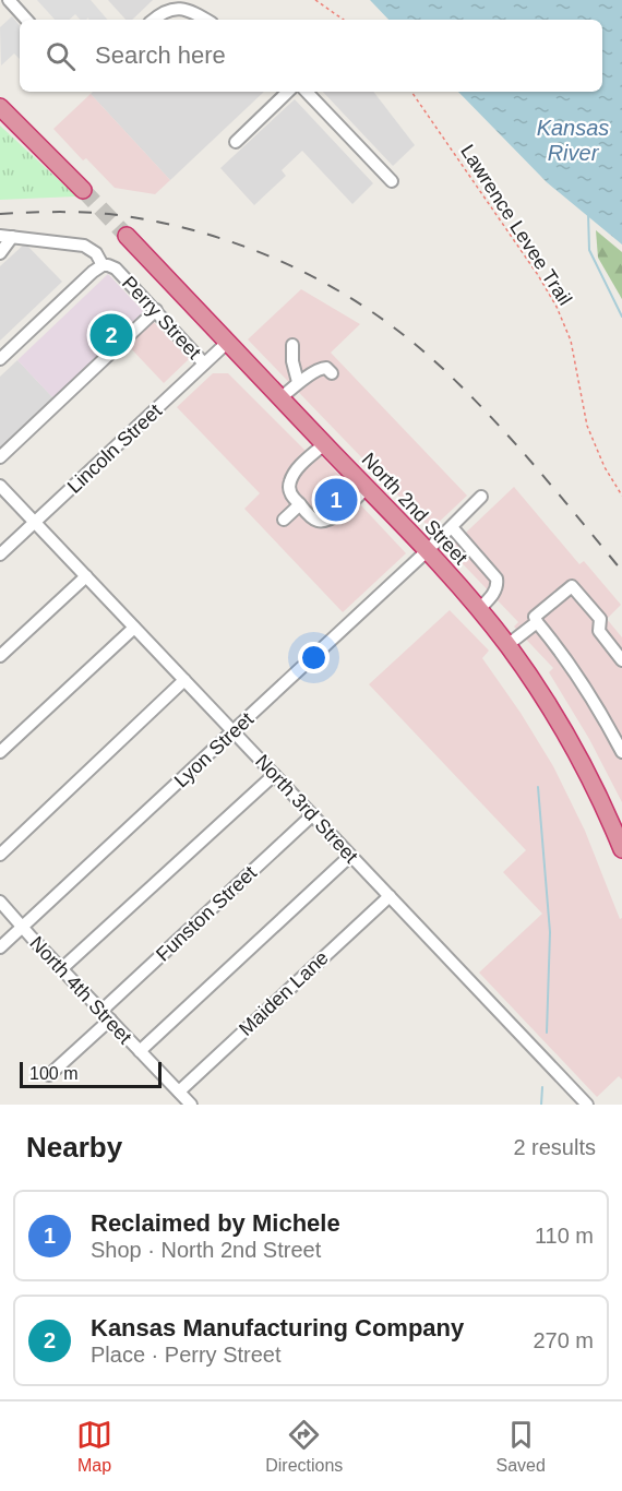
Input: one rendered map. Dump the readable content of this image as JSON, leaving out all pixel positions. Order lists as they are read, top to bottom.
{
  "streets": {
    "highway": ["North 2nd Street"],
    "street": [
      "Perry Street",
      "Lincoln Street",
      "Lyon Street",
      "North 3rd Street",
      "Funston Street",
      "North 4th Street",
      "Maiden Lane"
    ],
    "path": ["Lawrence Levee Trail"]
  },
  "crossings": [
    ["Perry Street", "Lincoln Street"],
    ["Lincoln Street", "North 2nd Street"],
    ["Lincoln Street", "North 3rd Street"],
    ["North 2nd Street", "Lyon Street"],
    ["Lyon Street", "North 3rd Street"],
    ["Lyon Street", "North 4th Street"],
    ["North 3rd Street", "Funston Street"],
    ["North 3rd Street", "Maiden Lane"],
    ["Funston Street", "North 4th Street"],
    ["North 4th Street", "Maiden Lane"]
  ],
  "water": ["Kansas River"],
  "scale_bar": "100 m",
  "page": {
    "search": "Search here",
    "pins": ["2", "1"],
    "scale": "100 m",
    "heading": ["Nearby", "2 results"],
    "list": [
      {
        "mark": "1",
        "name": "Reclaimed by Michele",
        "note": "Shop · North 2nd Street",
        "value": "110 m"
      },
      {
        "mark": "2",
        "name": "Kansas Manufacturing Company",
        "note": "Place · Perry Street",
        "value": "270 m"
      }
    ],
    "nav": ["Map", "Directions", "Saved"]
  }
}
